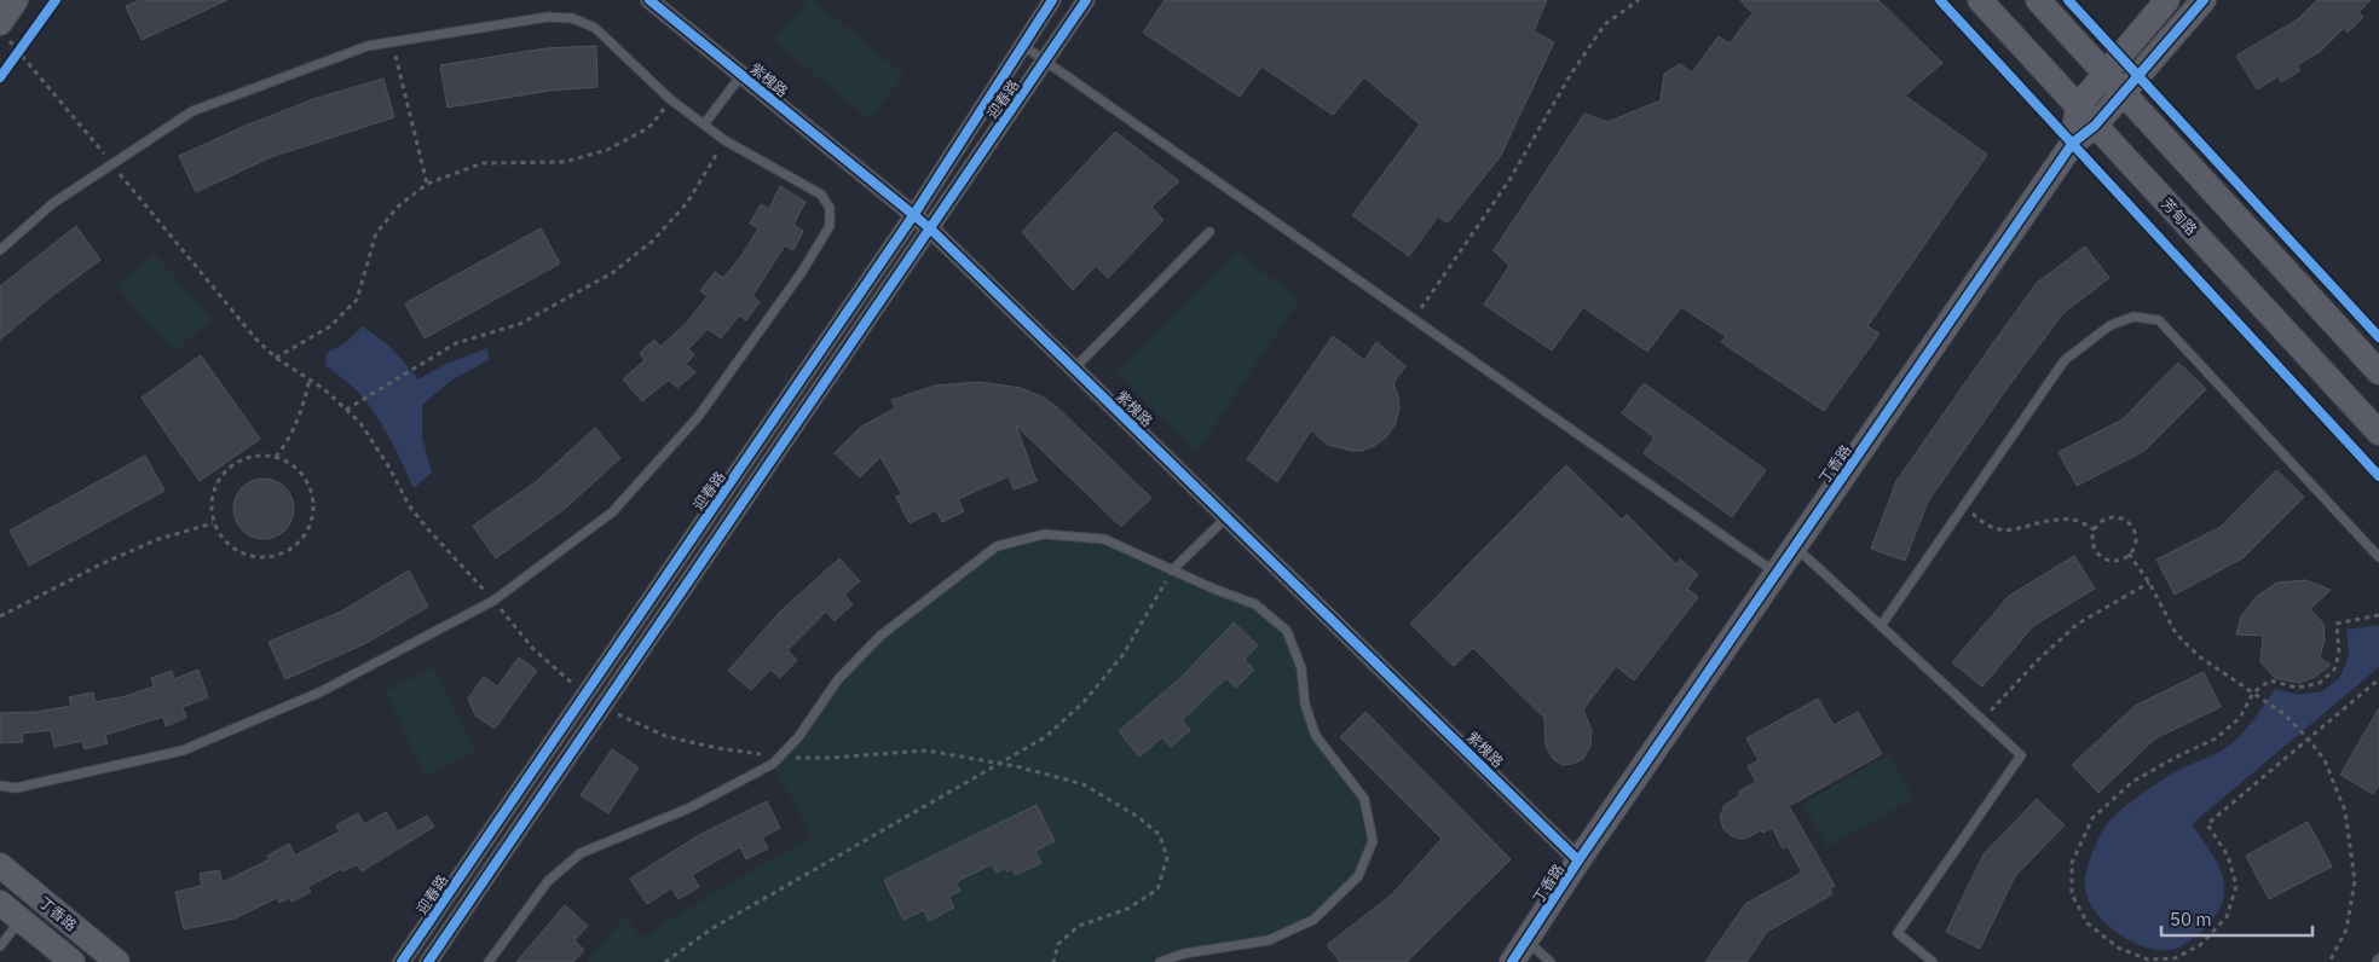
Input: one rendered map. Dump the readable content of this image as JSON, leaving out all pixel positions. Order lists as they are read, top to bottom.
{
  "streets": {
    "street": [
      "紫槐路",
      "迎春路",
      "芳甸路",
      "丁香路"
    ]
  },
  "crossings": [
    ["紫槐路", "迎春路"],
    ["紫槐路", "丁香路"],
    ["芳甸路", "丁香路"]
  ],
  "scale_bar": "50 m"
}
